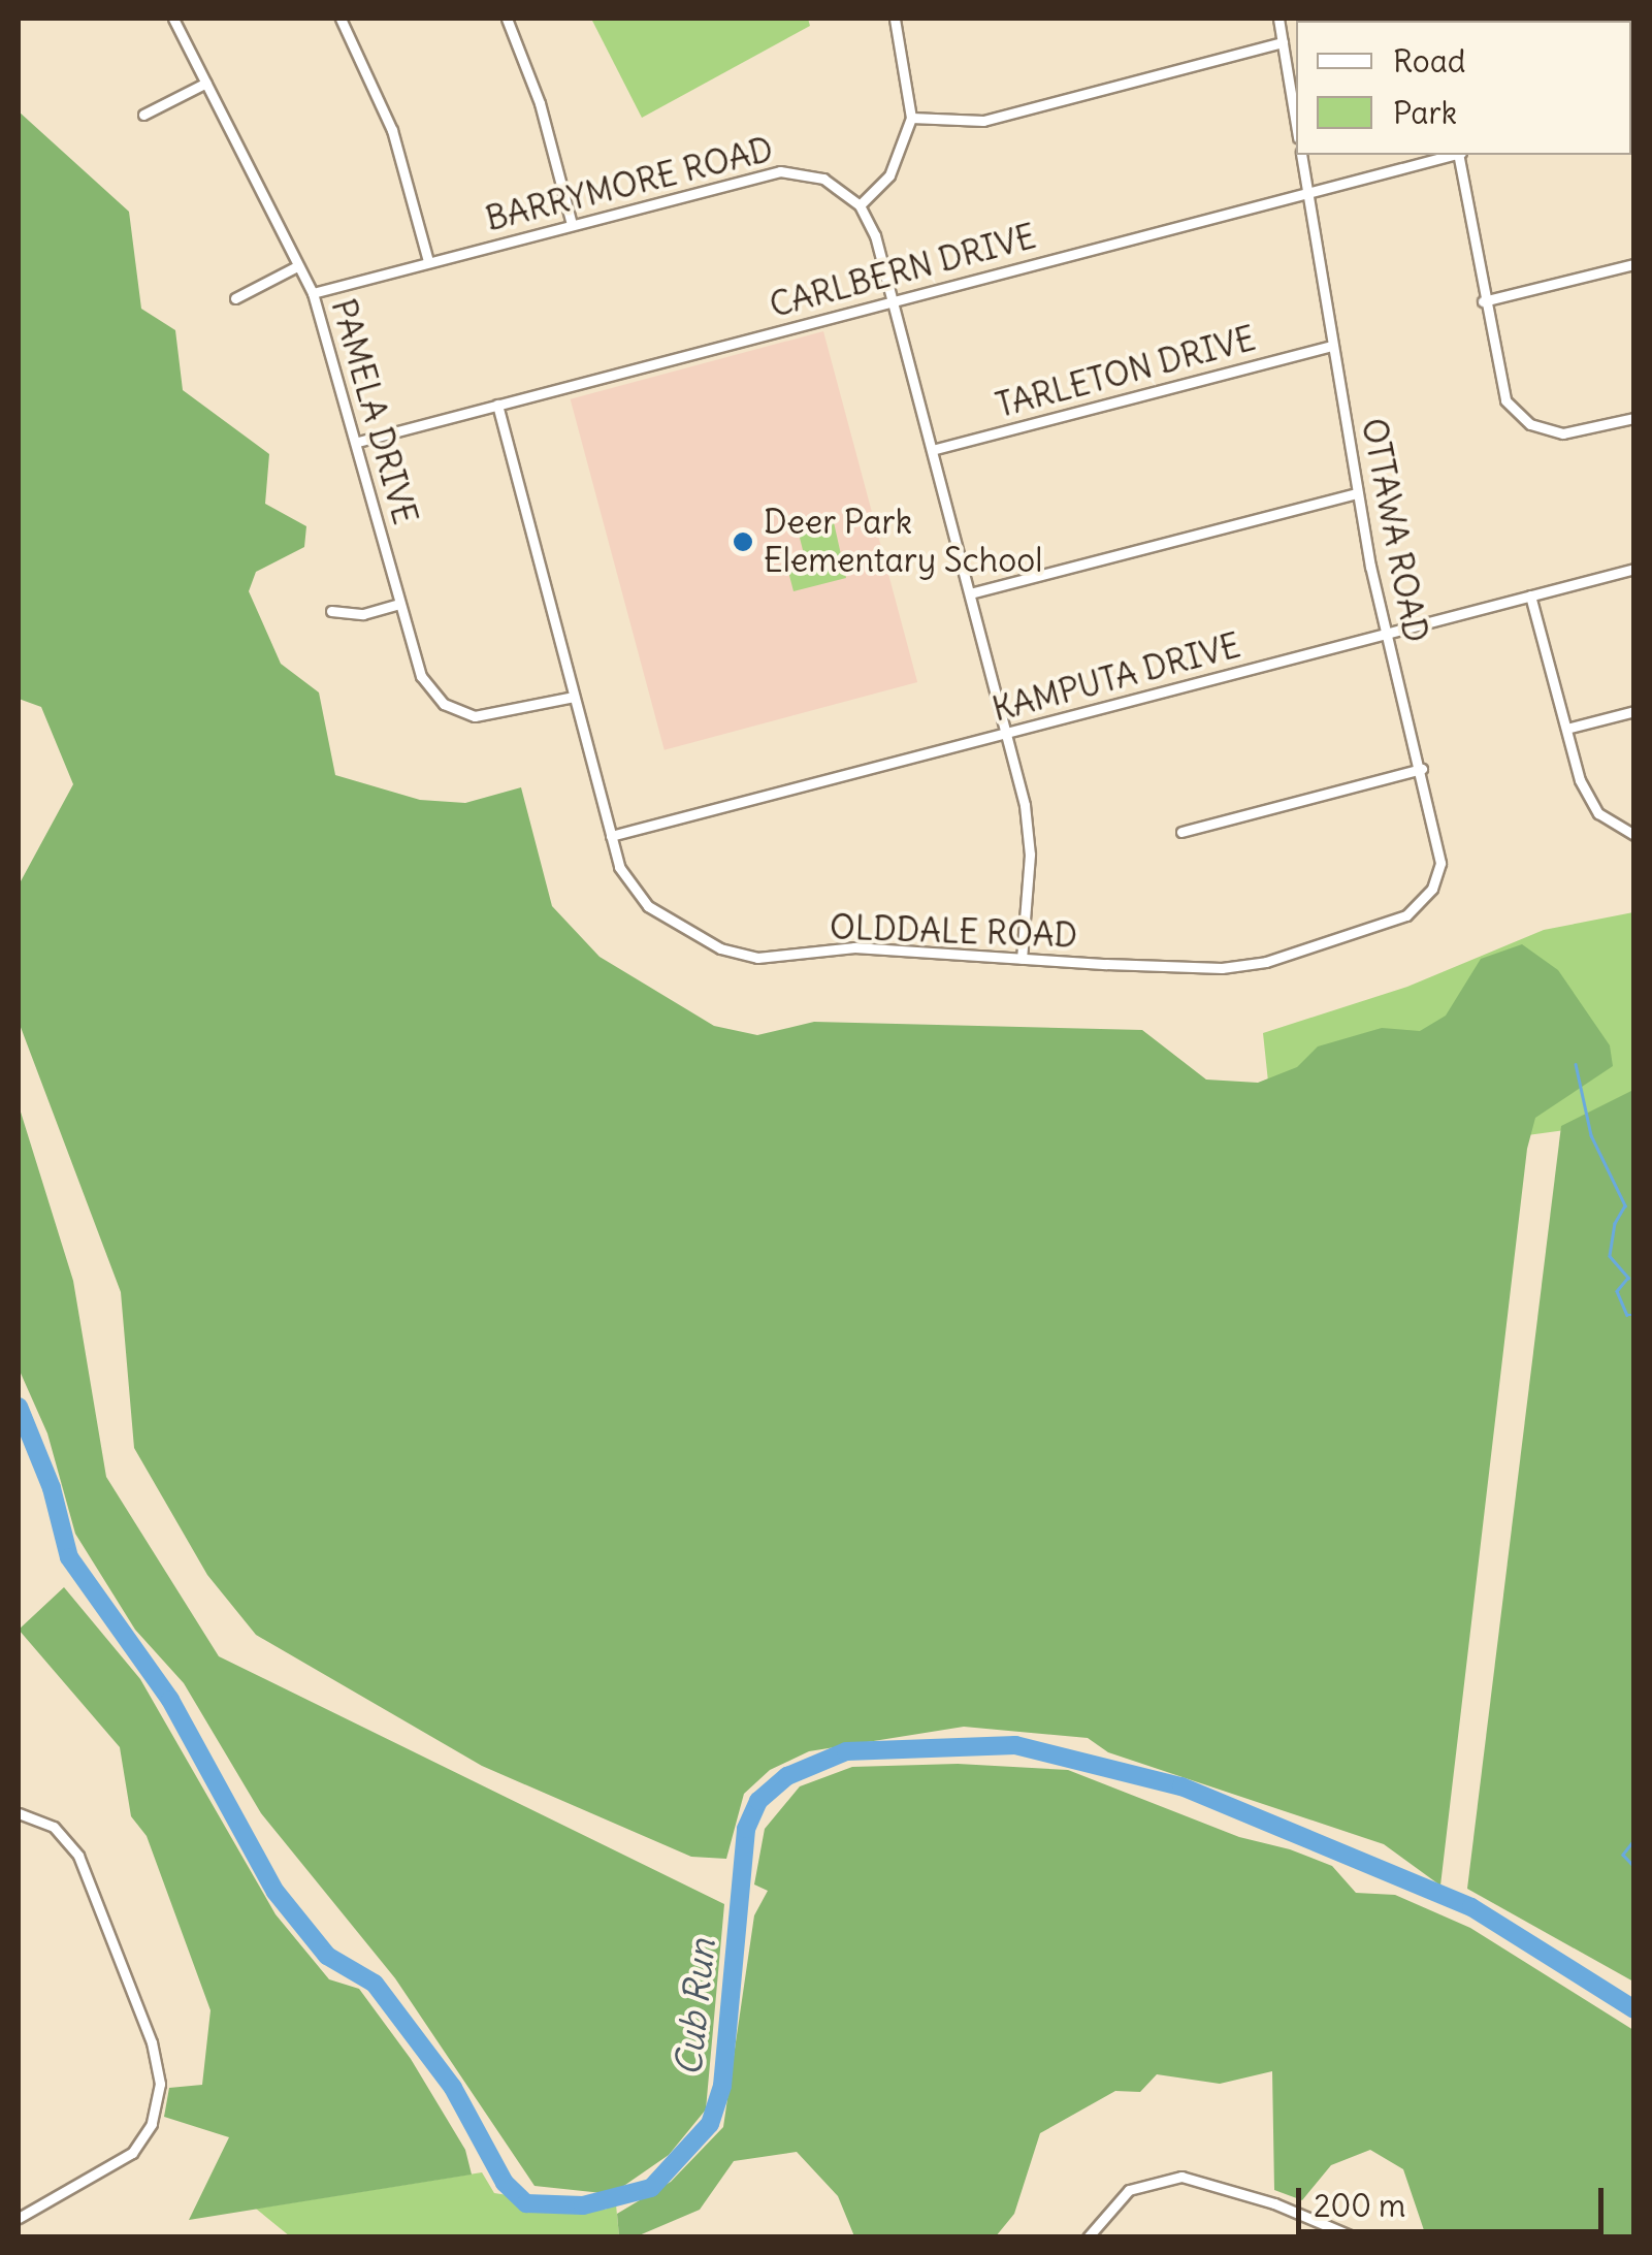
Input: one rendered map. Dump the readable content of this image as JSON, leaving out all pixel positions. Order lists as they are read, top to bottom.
{
  "streets": {
    "street": [
      "BARRYMORE ROAD",
      "CARLBERN DRIVE",
      "TARLETON DRIVE",
      "PAMELA DRIVE",
      "OTTAWA ROAD",
      "KAMPUTA DRIVE",
      "OLDDALE ROAD"
    ]
  },
  "crossings": [
    ["BARRYMORE ROAD", "PAMELA DRIVE"],
    ["CARLBERN DRIVE", "PAMELA DRIVE"],
    ["CARLBERN DRIVE", "OTTAWA ROAD"],
    ["CARLBERN DRIVE", "OLDDALE ROAD"],
    ["TARLETON DRIVE", "OTTAWA ROAD"],
    ["PAMELA DRIVE", "OLDDALE ROAD"],
    ["OTTAWA ROAD", "KAMPUTA DRIVE"],
    ["OTTAWA ROAD", "OLDDALE ROAD"],
    ["KAMPUTA DRIVE", "OLDDALE ROAD"]
  ],
  "water": ["Cub Run"],
  "places": ["Deer Park Elementary School"],
  "legend": ["Road", "Park"],
  "scale_bar": "200 m"
}
